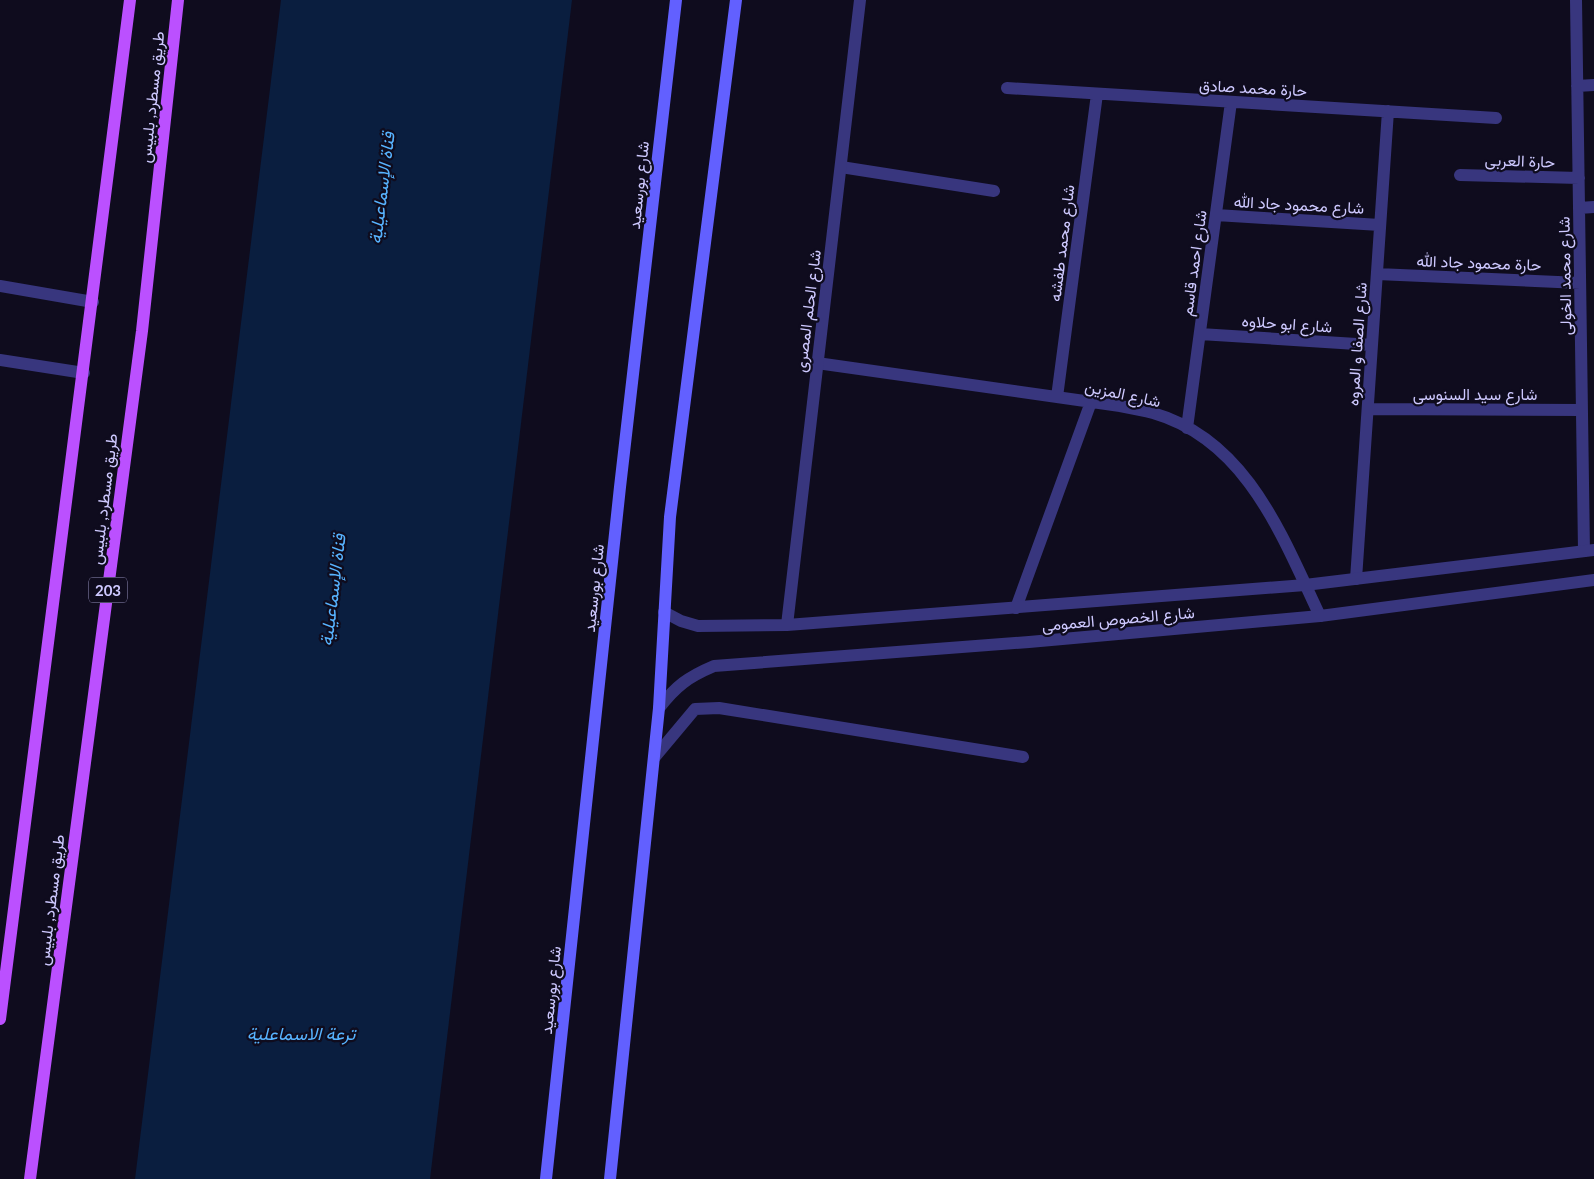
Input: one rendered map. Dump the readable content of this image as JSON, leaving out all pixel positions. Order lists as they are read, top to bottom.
{
  "streets": {
    "main road": ["طريق مسطرد, بلبيس", "شارع بورسعيد", "203"],
    "street": [
      "حارة محمد صادق",
      "حارة العربى",
      "شارع محمود جاد الله",
      "شارع محمد طفشه",
      "حارة محمود جاد الله",
      "شارع احمد قاسم",
      "شارع محمد الخولى",
      "شارع الحلم المصرى",
      "شارع ابو حلاوه",
      "شارع الصفا و المروه",
      "شارع المزين",
      "شارع سيد السنوسى",
      "شارع الخصوص العمومى"
    ]
  },
  "crossings": [
    ["حارة محمد صادق", "شارع محمد طفشه"],
    ["حارة محمد صادق", "شارع احمد قاسم"],
    ["حارة محمد صادق", "شارع الصفا و المروه"],
    ["حارة العربى", "شارع محمد الخولى"],
    ["شارع محمود جاد الله", "شارع احمد قاسم"],
    ["شارع محمود جاد الله", "شارع الصفا و المروه"],
    ["شارع محمد طفشه", "شارع المزين"],
    ["حارة محمود جاد الله", "شارع محمد الخولى"],
    ["حارة محمود جاد الله", "شارع الصفا و المروه"],
    ["شارع احمد قاسم", "شارع ابو حلاوه"],
    ["شارع احمد قاسم", "شارع المزين"],
    ["شارع محمد الخولى", "شارع سيد السنوسى"],
    ["شارع محمد الخولى", "شارع الخصوص العمومى"],
    ["شارع الحلم المصرى", "شارع المزين"],
    ["شارع الحلم المصرى", "شارع الخصوص العمومى"],
    ["شارع ابو حلاوه", "شارع الصفا و المروه"],
    ["شارع الصفا و المروه", "شارع سيد السنوسى"],
    ["شارع الصفا و المروه", "شارع الخصوص العمومى"],
    ["شارع المزين", "شارع الخصوص العمومى"]
  ],
  "water": ["قناة الإسماعيلية", "ترعة الاسماعلية"]
}
